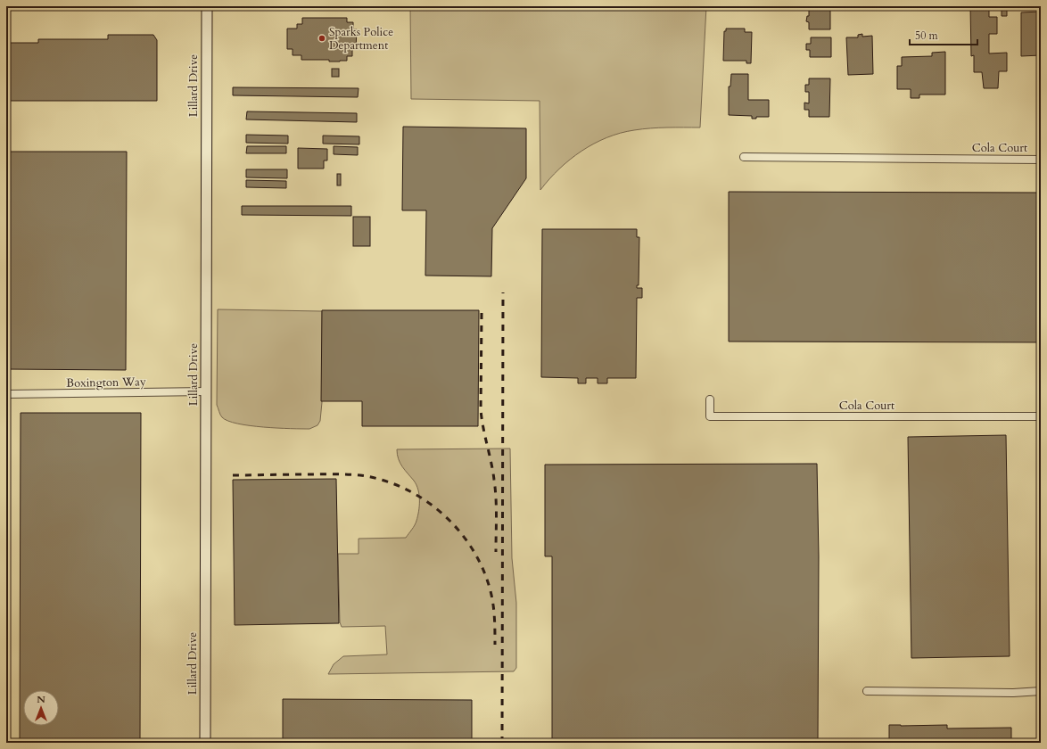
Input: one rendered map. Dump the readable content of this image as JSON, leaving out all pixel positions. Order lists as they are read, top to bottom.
{
  "streets": {
    "street": ["Lillard Drive", "Cola Court", "Boxington Way"]
  },
  "crossings": [
    ["Lillard Drive", "Boxington Way"]
  ],
  "places": ["Sparks Police Department"],
  "scale_bar": "50 m",
  "north": "top"
}
